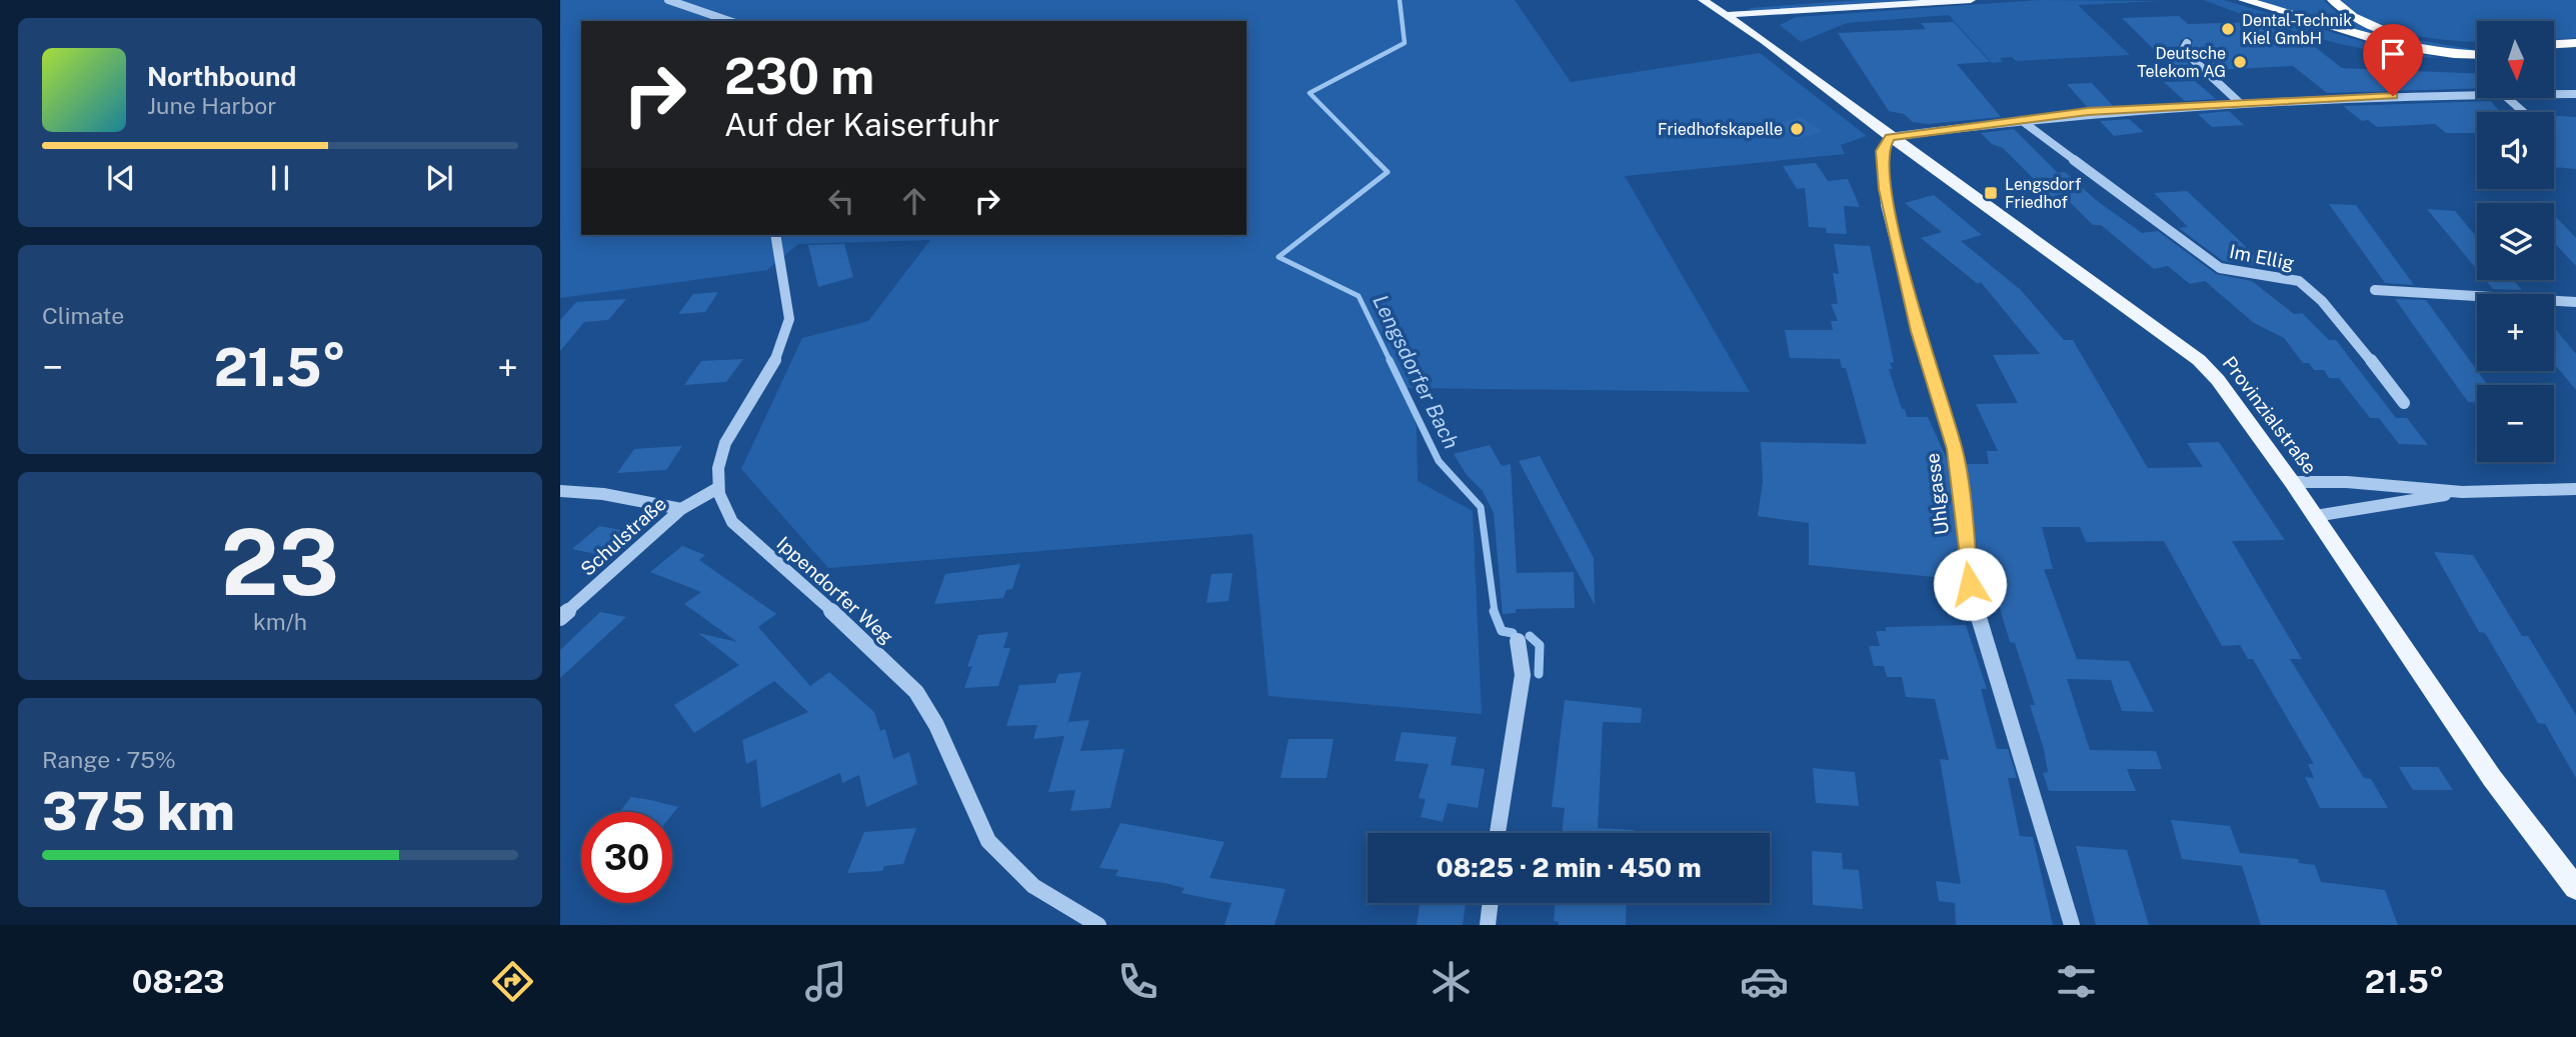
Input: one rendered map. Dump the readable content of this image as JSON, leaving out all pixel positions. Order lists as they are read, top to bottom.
{
  "streets": {
    "main road": ["Provinzialstraße"],
    "street": [
      "Im Ellig",
      "Uhlgasse",
      "Schulstraße",
      "Ippendorfer Weg"
    ]
  },
  "crossings": [
    ["Provinzialstraße", "Uhlgasse"],
    ["Schulstraße", "Ippendorfer Weg"]
  ],
  "water": ["Lengsdorfer Bach"],
  "places": {
    "other": ["Dental-Technik Kiel GmbH", "Deutsche Telekom AG", "Friedhofskapelle"],
    "transit": ["Lengsdorf Friedhof"]
  },
  "north": "bottom",
  "page": {
    "map_buttons": ["+", "−"],
    "turn": ["230 m", "Auf der Kaiserfuhr"],
    "song": ["Northbound", "June Harbor"],
    "tile": [
      "Climate",
      ["23", "km/h"],
      ["Range · 75%", "375 km"]
    ],
    "heat": ["−", "21.5°", "+"],
    "limit": "30",
    "trip": "08:25 · 2 min · 450 m",
    "tabs": ["08:23", "21.5°"]
  }
}
